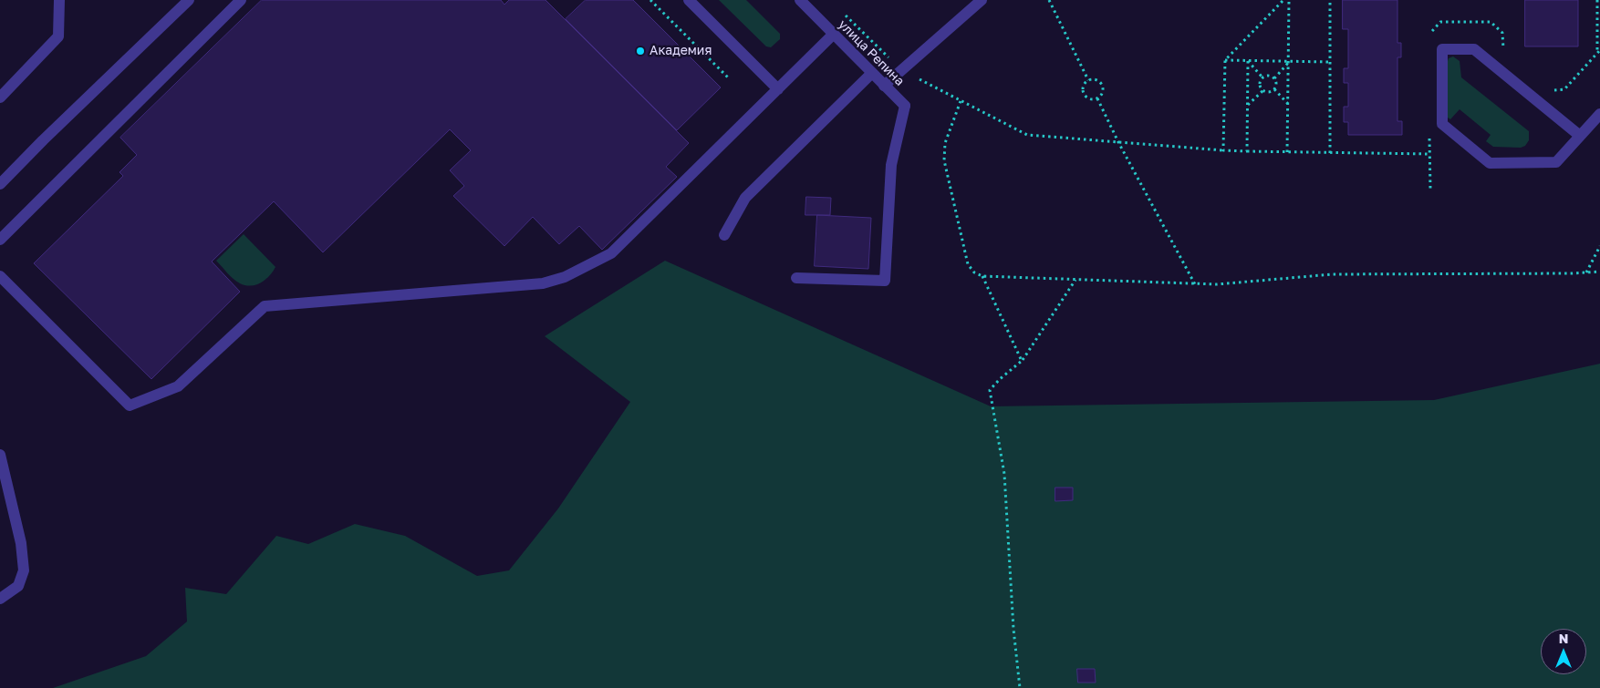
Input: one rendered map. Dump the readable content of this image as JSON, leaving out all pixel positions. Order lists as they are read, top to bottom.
{
  "streets": {
    "street": ["улица Репина"]
  },
  "places": ["Академия"],
  "north": "top"
}
